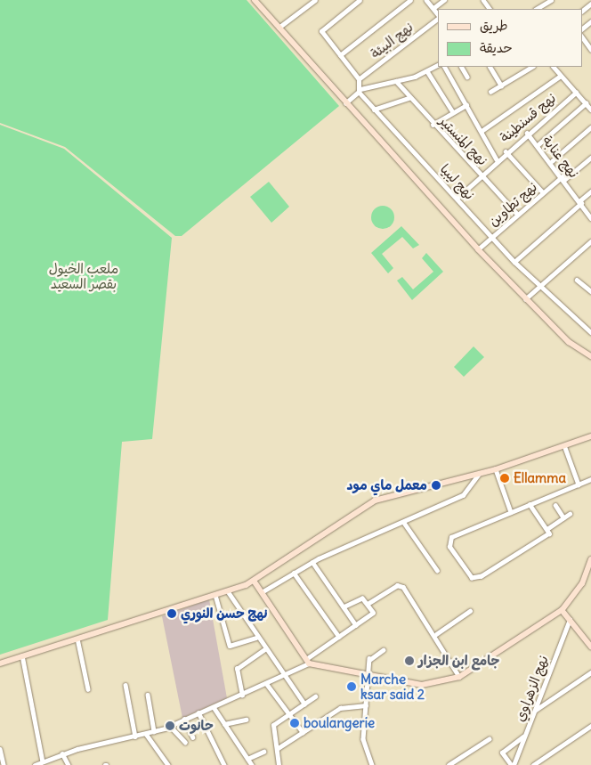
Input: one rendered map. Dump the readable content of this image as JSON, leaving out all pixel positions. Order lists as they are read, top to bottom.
{
  "streets": {
    "street": [
      "نهج البيئة",
      "نهج قسنطينة",
      "نهج المنستير",
      "نهج عنابة",
      "نهج ليبيا",
      "نهج تطاوين",
      "نهج الزهراوي"
    ]
  },
  "crossings": [
    ["نهج قسنطينة", "نهج المنستير"],
    ["نهج قسنطينة", "نهج عنابة"],
    ["نهج قسنطينة", "نهج ليبيا"],
    ["نهج المنستير", "نهج تطاوين"],
    ["نهج عنابة", "نهج تطاوين"],
    ["نهج ليبيا", "نهج تطاوين"]
  ],
  "parks": ["ملعب الخيول بقصر السعيد"],
  "places": [
    "Ellamma",
    "معمل ماي مود",
    "نهج حسن النوري",
    "جامع ابن الجزار",
    "Marche ksar said 2",
    "boulangerie",
    "حانوت"
  ],
  "legend": ["طريق", "حديقة"]
}
